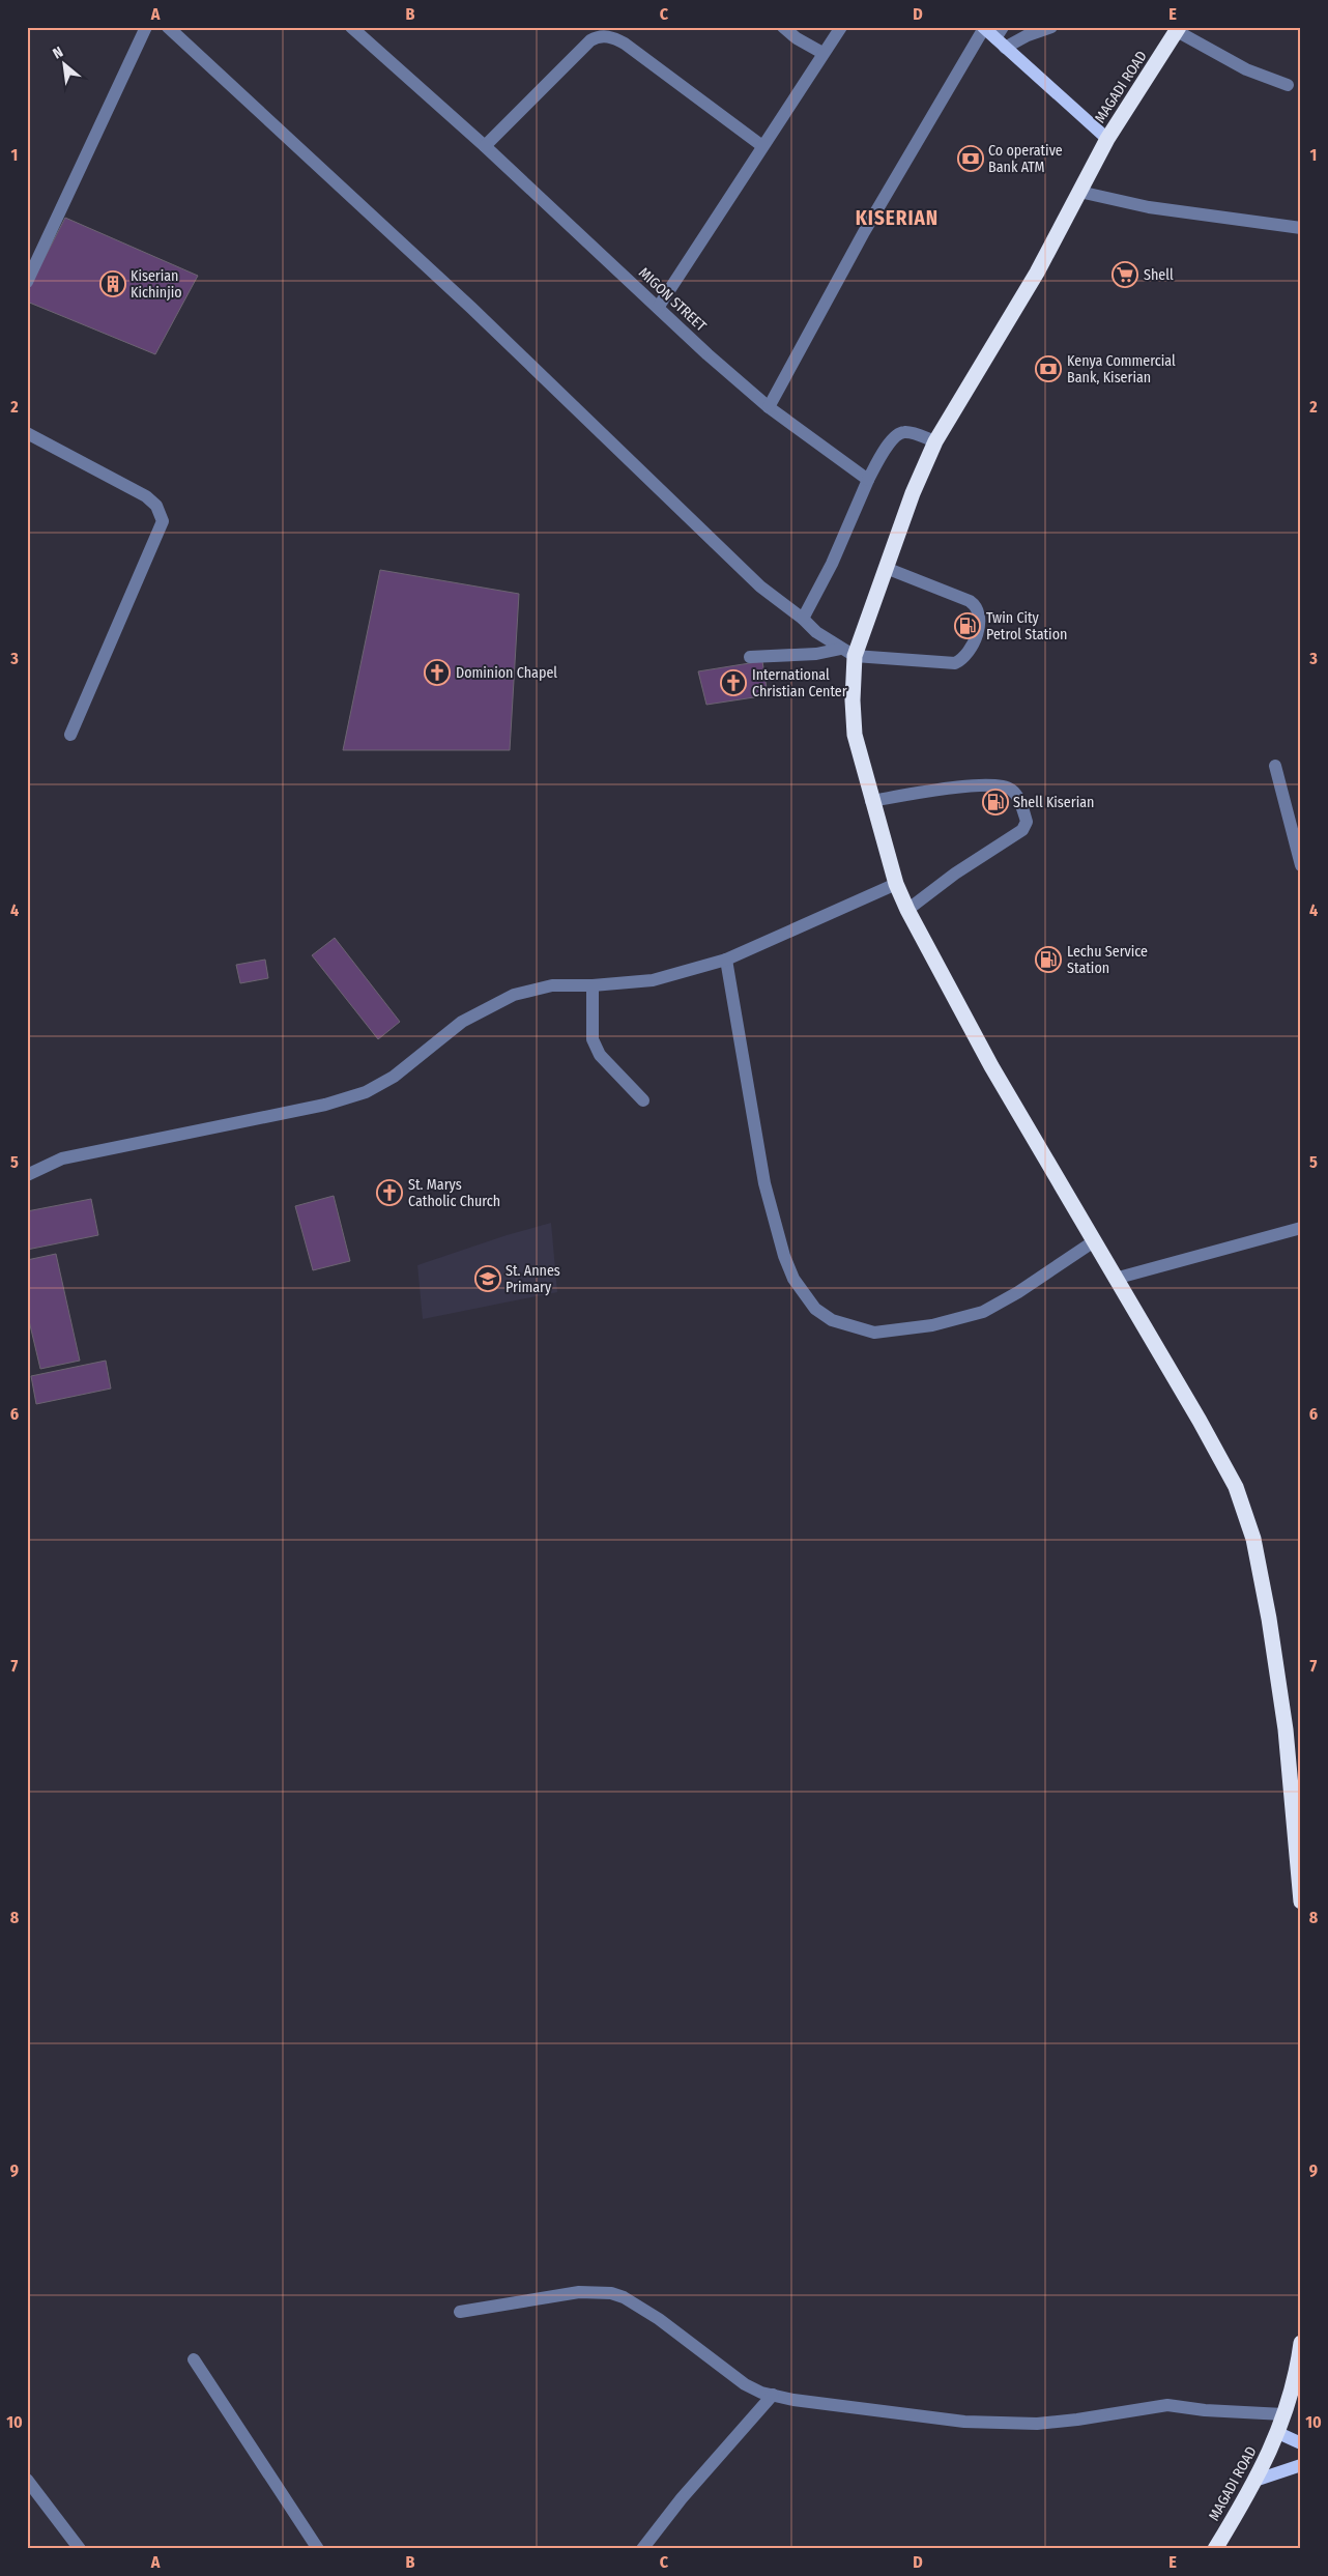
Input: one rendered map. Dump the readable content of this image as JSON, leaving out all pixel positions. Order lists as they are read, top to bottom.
{
  "streets": {
    "highway": ["MAGADI ROAD"],
    "street": ["MIGON STREET"]
  },
  "districts": ["KISERIAN"],
  "places": {
    "bank": ["Co operative Bank ATM", "Kenya Commercial Bank, Kiserian"],
    "supermarket": ["Shell"],
    "building": ["Kiserian Kichinjio"],
    "fuel station": ["Twin City Petrol Station", "Shell Kiserian", "Lechu Service Station"],
    "church": ["Dominion Chapel", "International Christian Center", "St. Marys Catholic Church"],
    "school or university": ["St. Annes Primary"]
  },
  "north": "top left",
  "grid": {
    "columns": [
      "A",
      "B",
      "C",
      "D",
      "E"
    ],
    "rows": [
      "1",
      "2",
      "3",
      "4",
      "5",
      "6",
      "7",
      "8",
      "9",
      "10"
    ]
  }
}
